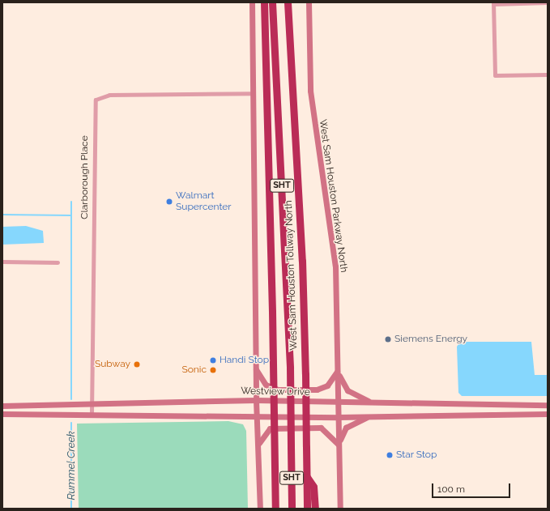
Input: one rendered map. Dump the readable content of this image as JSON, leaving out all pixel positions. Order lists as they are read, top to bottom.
{
  "streets": {
    "highway": ["SHT", "West Sam Houston Tollway North"],
    "main road": ["West Sam Houston Parkway North", "Westview Drive"],
    "street": ["Clarborough Place"]
  },
  "crossings": [
    ["Clarborough Place", "Westview Drive"],
    ["West Sam Houston Parkway North", "Westview Drive"]
  ],
  "water": ["Rummel Creek"],
  "places": [
    "Walmart Supercenter",
    "Siemens Energy",
    "Handi Stop",
    "Subway",
    "Sonic",
    "Star Stop"
  ],
  "scale_bar": "100 m"
}
